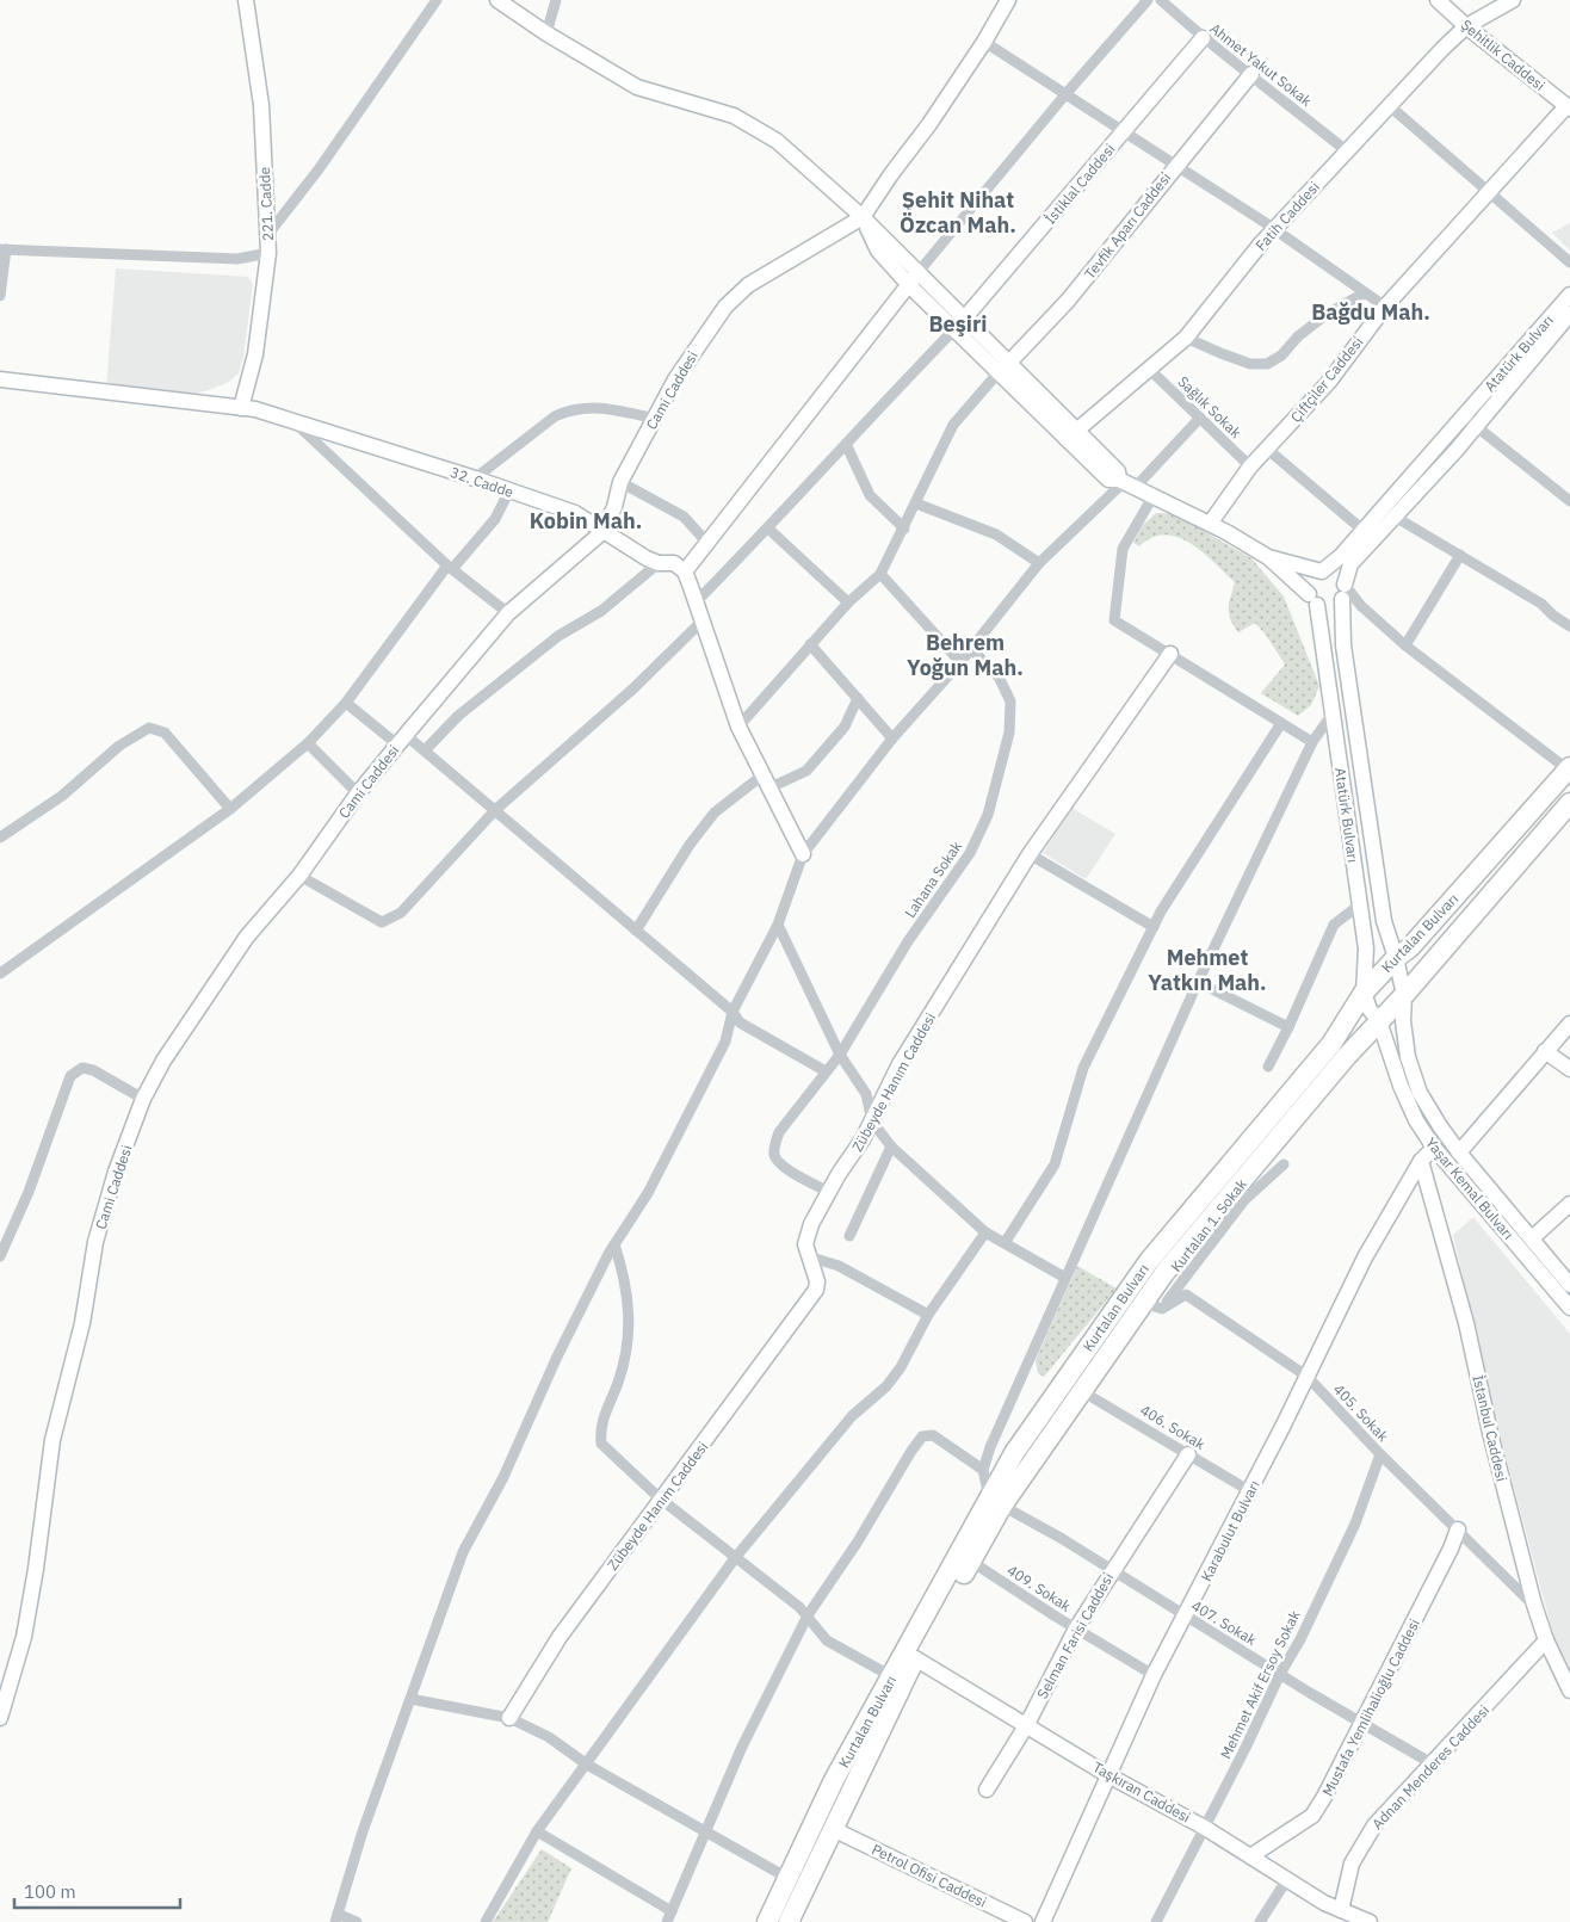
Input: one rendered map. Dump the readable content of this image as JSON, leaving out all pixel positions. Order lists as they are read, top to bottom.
{
  "streets": {
    "highway": ["Kurtalan Bulvarı"],
    "street": [
      "Şehitlik Caddesi",
      "Ahmet Yakut Sokak",
      "İstiklal Caddesi",
      "221. Cadde",
      "Fatih Caddesi",
      "Tevfik Aparı Caddesi",
      "Atatürk Bulvarı",
      "Çiftçiler Caddesi",
      "Cami Caddesi",
      "Sağlık Sokak",
      "32. Cadde",
      "Lahana Sokak",
      "Zübeyde Hanım Caddesi",
      "Yaşar Kemal Bulvarı",
      "Kurtalan 1. Sokak",
      "405. Sokak",
      "406. Sokak",
      "İstanbul Caddesi",
      "Karabulut Bulvarı",
      "409. Sokak",
      "407. Sokak",
      "Selman Farisi Caddesi",
      "Mehmet Akif Ersoy Sokak",
      "Mustafa Yemlihalioğlu Caddesi",
      "Adnan Menderes Caddesi",
      "Taşkıran Caddesi",
      "Petrol Ofisi Caddesi"
    ]
  },
  "crossings": [
    ["Şehitlik Caddesi", "Fatih Caddesi"],
    ["Şehitlik Caddesi", "Çiftçiler Caddesi"],
    ["Ahmet Yakut Sokak", "İstiklal Caddesi"],
    ["Ahmet Yakut Sokak", "Fatih Caddesi"],
    ["Ahmet Yakut Sokak", "Tevfik Aparı Caddesi"],
    ["221. Cadde", "32. Cadde"],
    ["Fatih Caddesi", "Sağlık Sokak"],
    ["Atatürk Bulvarı", "Kurtalan Bulvarı"],
    ["Atatürk Bulvarı", "Yaşar Kemal Bulvarı"],
    ["Çiftçiler Caddesi", "Sağlık Sokak"],
    ["Cami Caddesi", "32. Cadde"],
    ["Lahana Sokak", "Zübeyde Hanım Caddesi"],
    ["Kurtalan Bulvarı", "Yaşar Kemal Bulvarı"],
    ["Kurtalan Bulvarı", "Kurtalan 1. Sokak"],
    ["Kurtalan Bulvarı", "405. Sokak"],
    ["Kurtalan Bulvarı", "406. Sokak"],
    ["Kurtalan Bulvarı", "409. Sokak"],
    ["Kurtalan Bulvarı", "407. Sokak"],
    ["Kurtalan Bulvarı", "Taşkıran Caddesi"],
    ["Kurtalan Bulvarı", "Petrol Ofisi Caddesi"],
    ["Yaşar Kemal Bulvarı", "Karabulut Bulvarı"],
    ["Kurtalan 1. Sokak", "405. Sokak"],
    ["405. Sokak", "İstanbul Caddesi"],
    ["405. Sokak", "Karabulut Bulvarı"],
    ["405. Sokak", "Mehmet Akif Ersoy Sokak"],
    ["405. Sokak", "Mustafa Yemlihalioğlu Caddesi"],
    ["406. Sokak", "Karabulut Bulvarı"],
    ["406. Sokak", "Selman Farisi Caddesi"],
    ["İstanbul Caddesi", "Karabulut Bulvarı"],
    ["İstanbul Caddesi", "Adnan Menderes Caddesi"],
    ["Karabulut Bulvarı", "409. Sokak"],
    ["Karabulut Bulvarı", "407. Sokak"],
    ["Karabulut Bulvarı", "Taşkıran Caddesi"],
    ["409. Sokak", "Selman Farisi Caddesi"],
    ["407. Sokak", "Selman Farisi Caddesi"],
    ["407. Sokak", "Mehmet Akif Ersoy Sokak"],
    ["407. Sokak", "Mustafa Yemlihalioğlu Caddesi"],
    ["407. Sokak", "Adnan Menderes Caddesi"],
    ["Selman Farisi Caddesi", "Taşkıran Caddesi"],
    ["Mehmet Akif Ersoy Sokak", "Taşkıran Caddesi"],
    ["Mustafa Yemlihalioğlu Caddesi", "Taşkıran Caddesi"],
    ["Adnan Menderes Caddesi", "Taşkıran Caddesi"]
  ],
  "districts": [
    "Şehit Nihat Özcan Mah.",
    "Bağdu Mah.",
    "Beşiri",
    "Kobin Mah.",
    "Behrem Yoğun Mah.",
    "Mehmet Yatkın Mah."
  ],
  "scale_bar": "100 m"
}
